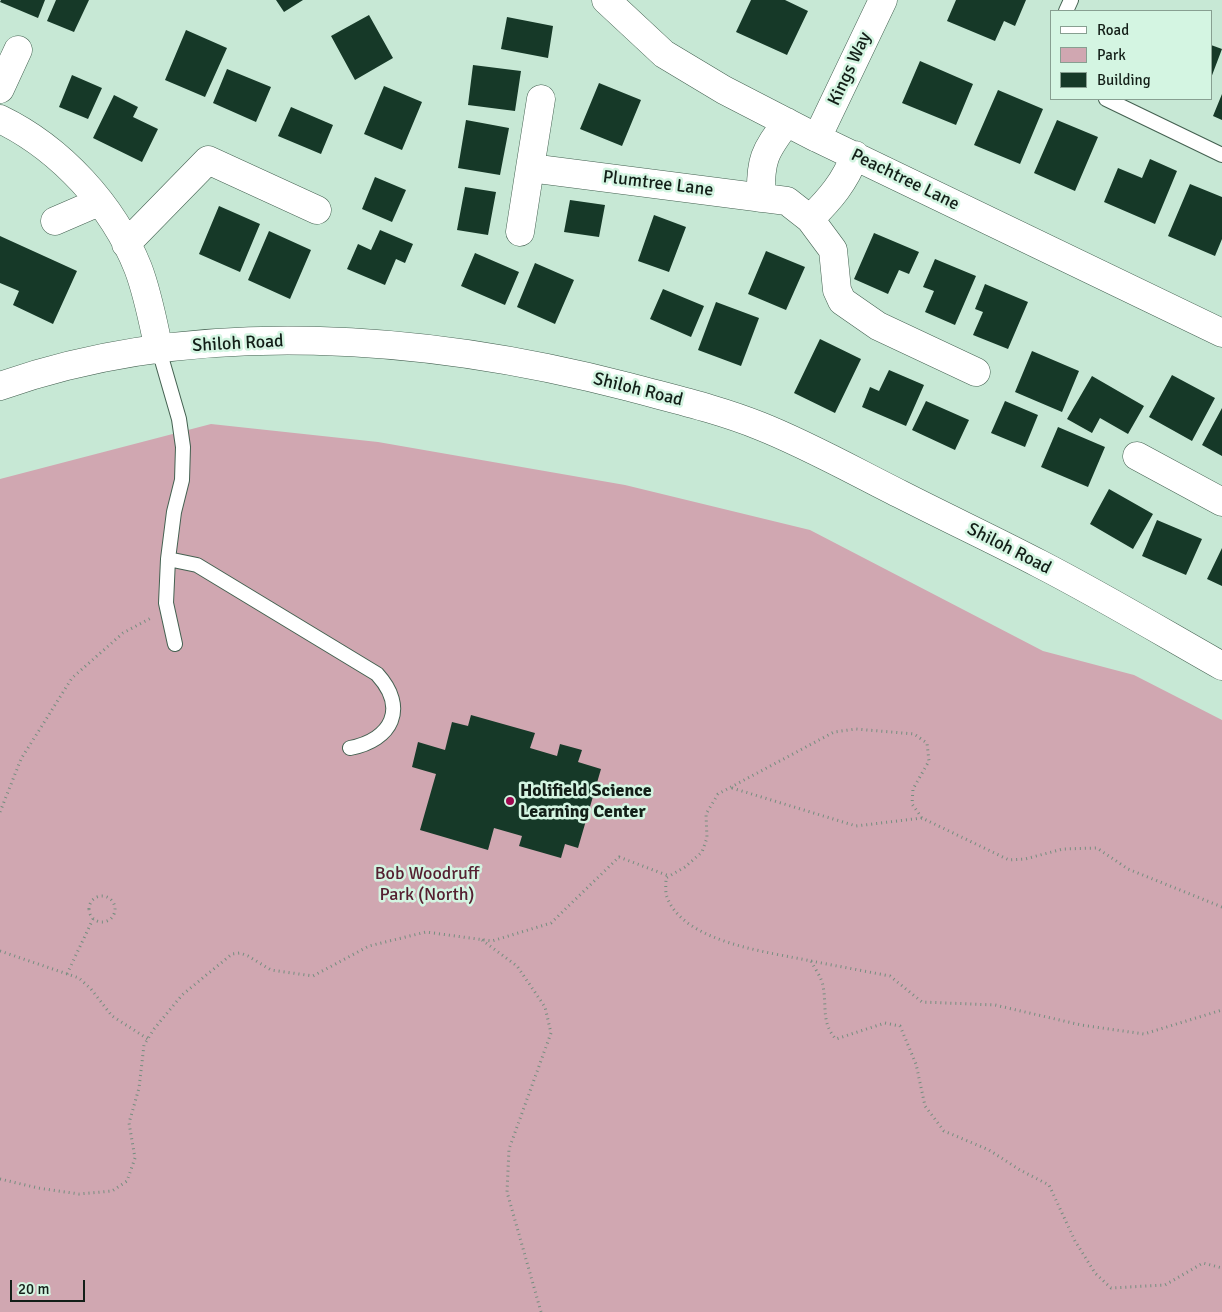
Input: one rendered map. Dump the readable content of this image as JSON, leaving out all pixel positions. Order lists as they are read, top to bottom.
{
  "streets": {
    "street": [
      "Kings Way",
      "Peachtree Lane",
      "Plumtree Lane",
      "Shiloh Road"
    ]
  },
  "crossings": [
    ["Kings Way", "Peachtree Lane"]
  ],
  "parks": ["Bob Woodruff Park (North)"],
  "places": ["Holifield Science Learning Center"],
  "legend": ["Road", "Park", "Building"],
  "scale_bar": "20 m"
}
